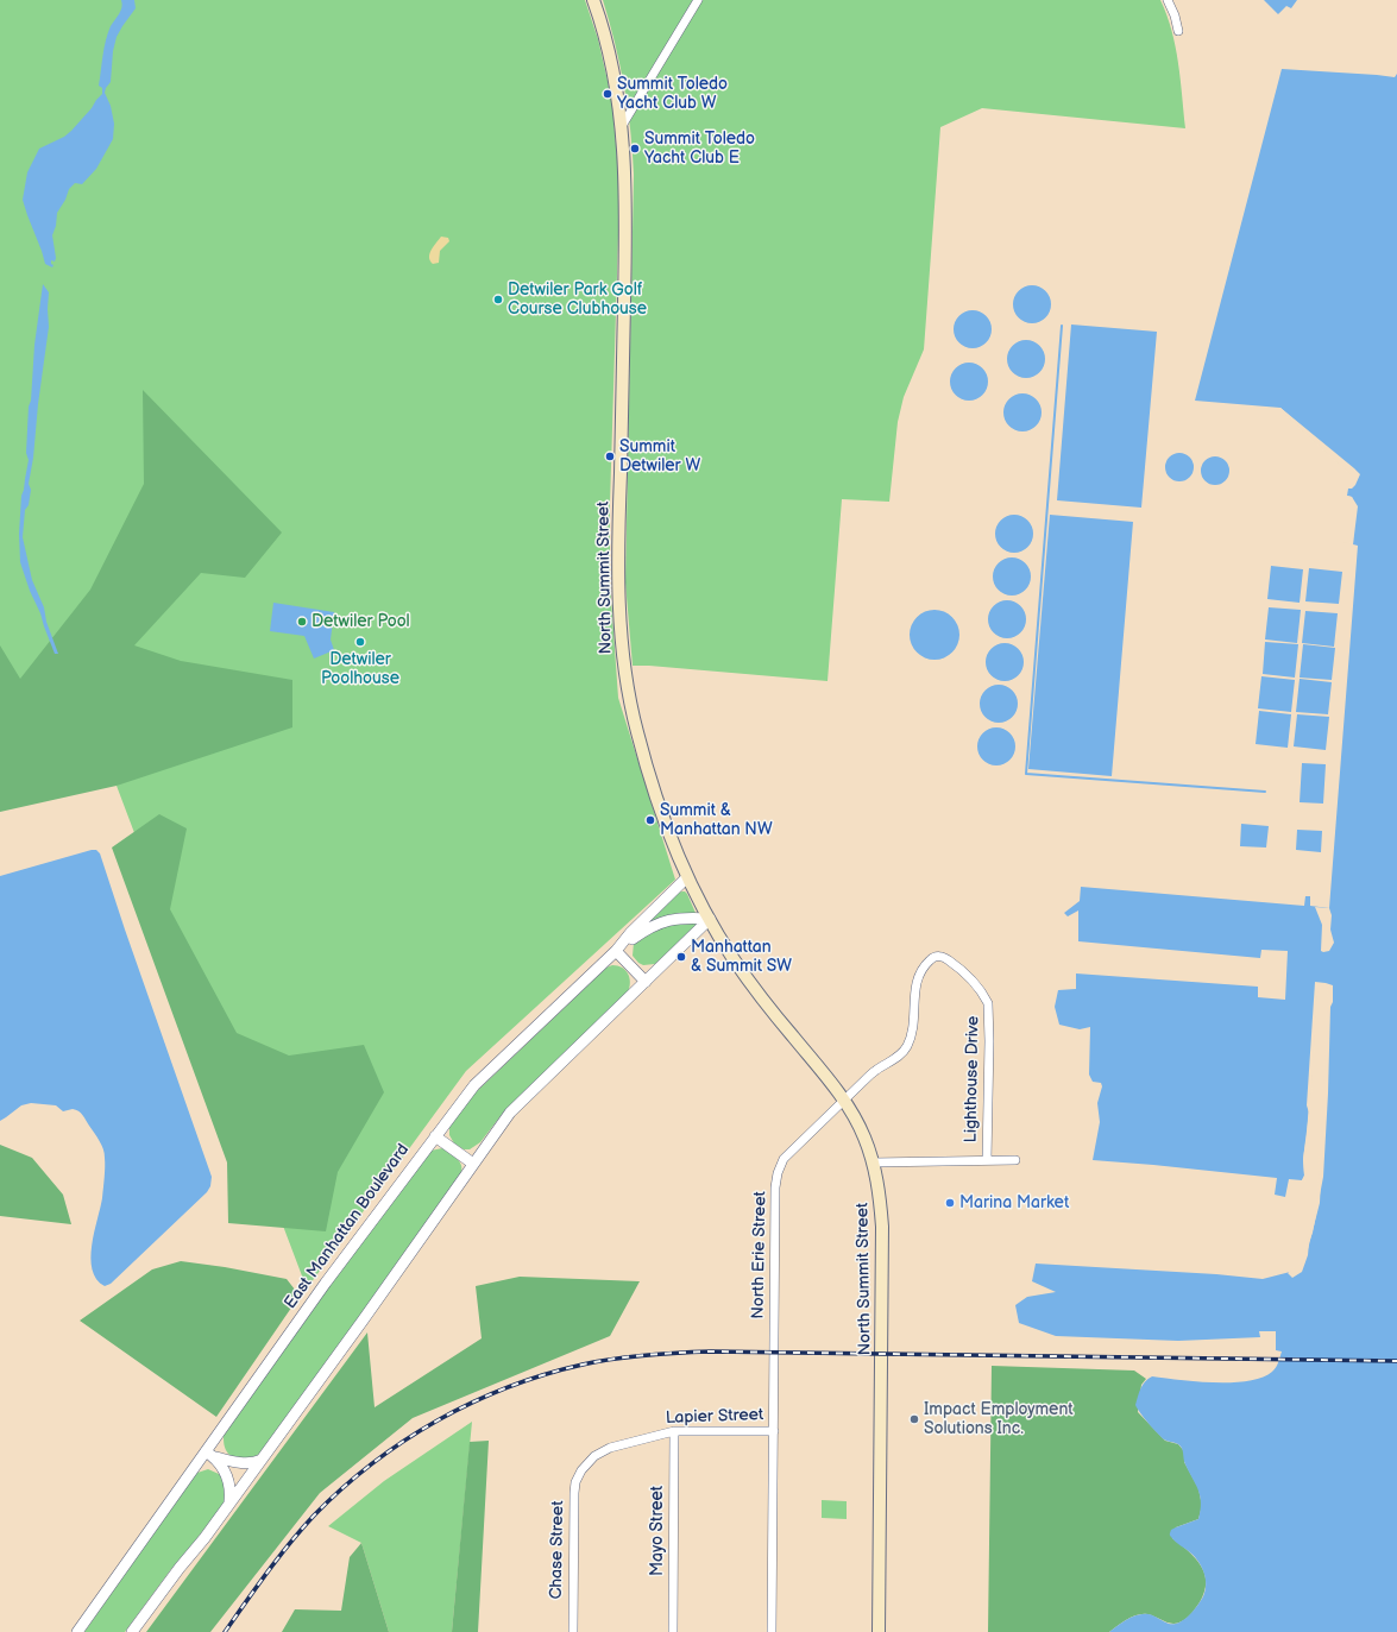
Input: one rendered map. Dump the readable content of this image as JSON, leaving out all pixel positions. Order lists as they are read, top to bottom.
{
  "streets": {
    "main road": ["North Summit Street"],
    "street": [
      "Lighthouse Drive",
      "East Manhattan Boulevard",
      "North Erie Street",
      "Lapier Street",
      "Mayo Street",
      "Chase Street"
    ]
  },
  "crossings": [
    ["North Summit Street", "East Manhattan Boulevard"],
    ["North Summit Street", "North Erie Street"],
    ["Lighthouse Drive", "North Erie Street"],
    ["North Erie Street", "Lapier Street"],
    ["Lapier Street", "Mayo Street"],
    ["Lapier Street", "Chase Street"]
  ],
  "places": [
    "Summit Toledo Yacht Club W",
    "Summit Toledo Yacht Club E",
    "Detwiler Park Golf Course Clubhouse",
    "Summit Detwiler W",
    "Detwiler Pool",
    "Detwiler Poolhouse",
    "Summit & Manhattan NW",
    "Manhattan & Summit SW",
    "Marina Market",
    "Impact Employment Solutions Inc."
  ]
}
